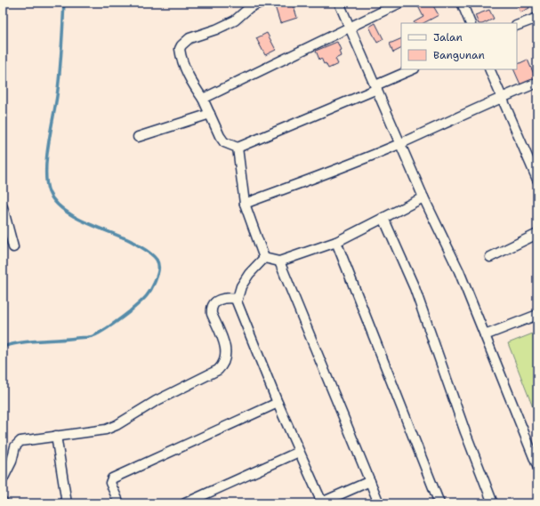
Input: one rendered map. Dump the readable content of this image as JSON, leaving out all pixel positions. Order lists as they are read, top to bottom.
{
  "legend": ["Jalan", "Bangunan"]
}
